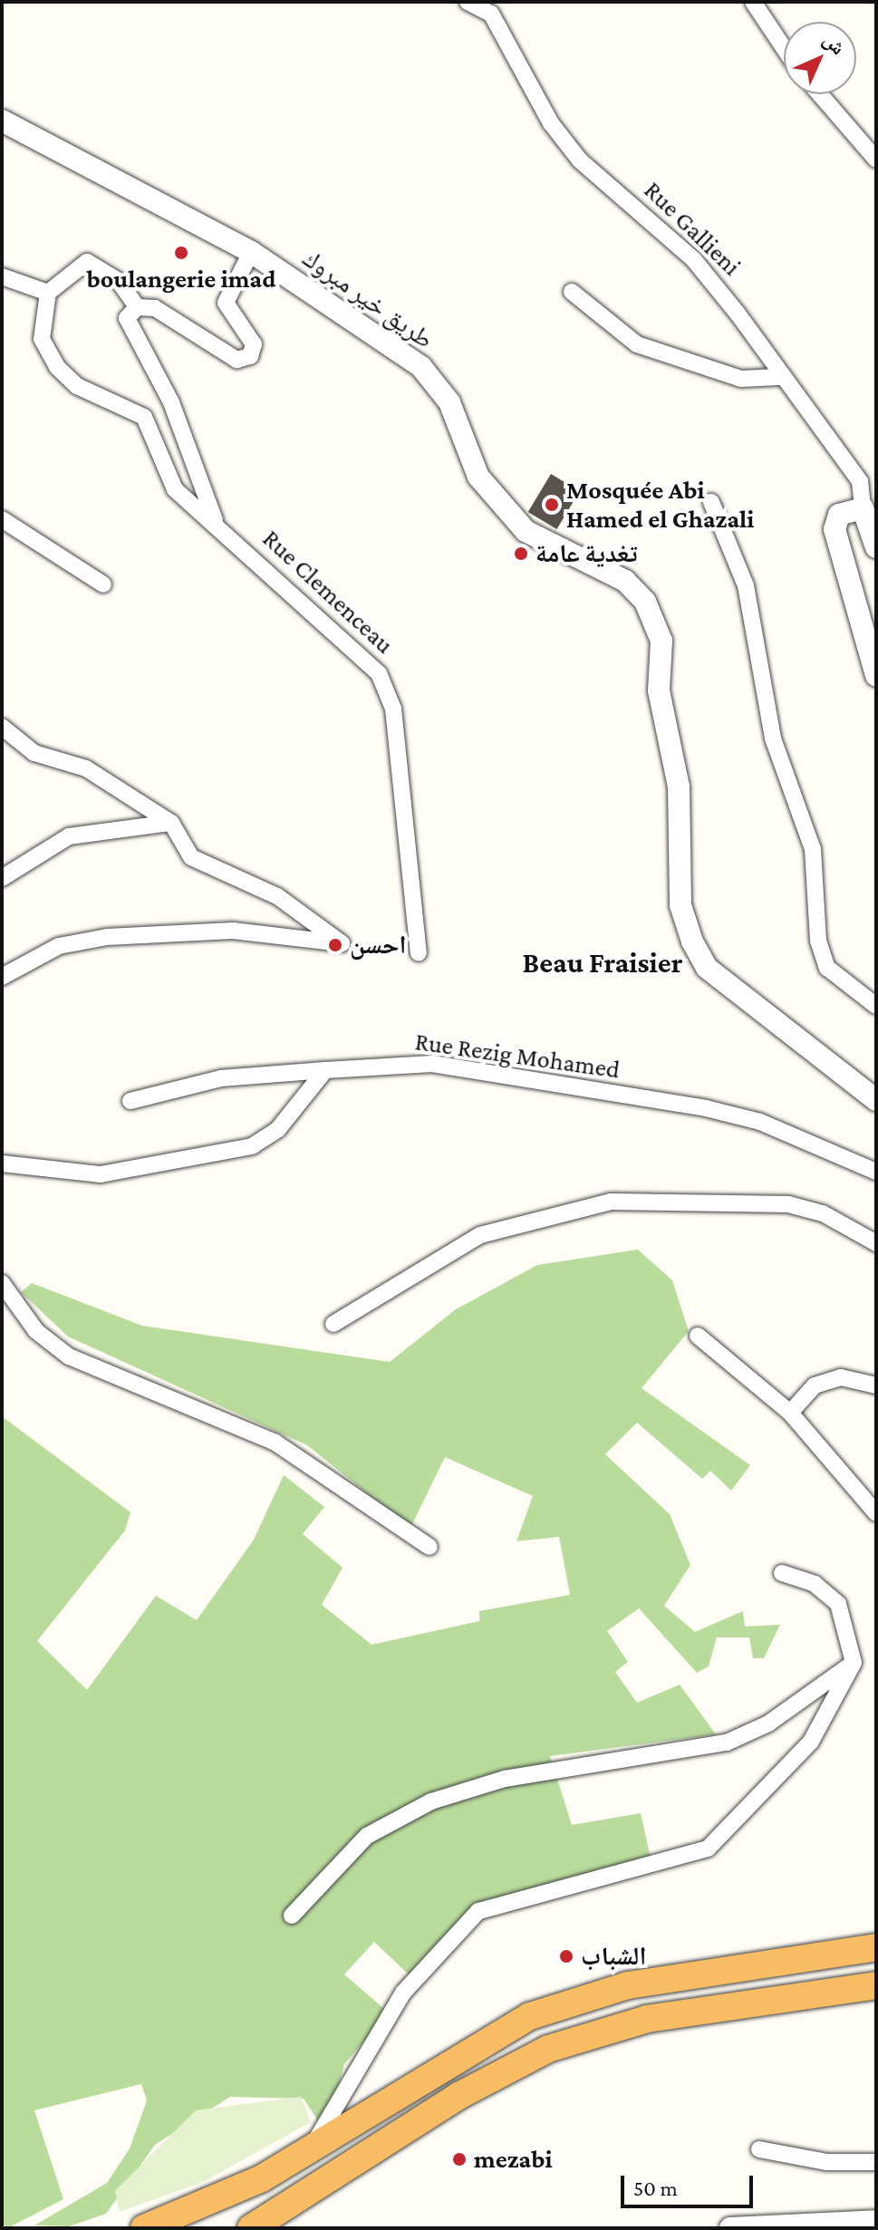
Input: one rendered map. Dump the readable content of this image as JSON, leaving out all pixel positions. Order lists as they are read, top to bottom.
{
  "streets": {
    "street": [
      "Rue Gallieni",
      "طريق خير مبروك",
      "Rue Clemenceau",
      "Rue Rezig Mohamed"
    ]
  },
  "districts": ["Beau Fraisier"],
  "places": [
    "boulangerie imad",
    "Mosquée Abi Hamed el Ghazali",
    "تغدية عامة",
    "احسن",
    "الشباب",
    "mezabi"
  ],
  "scale_bar": "50 m",
  "north": "top right"
}
